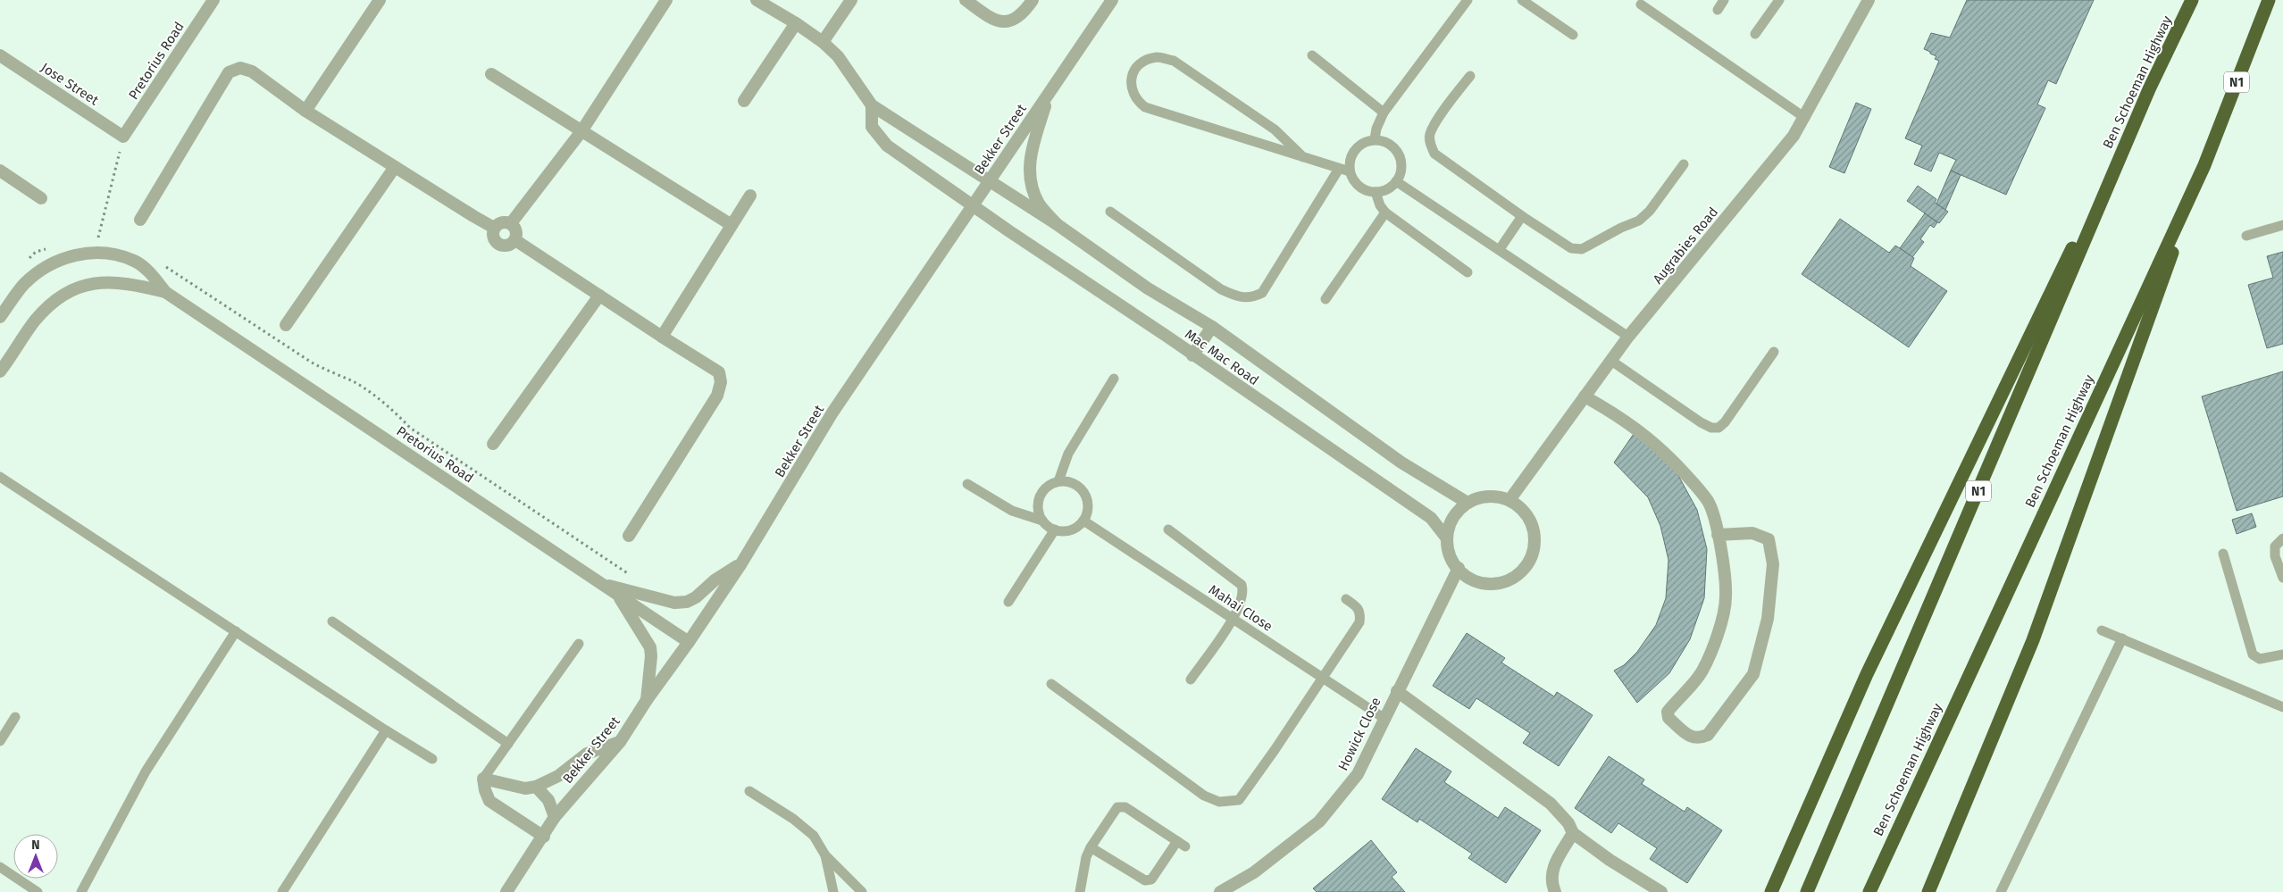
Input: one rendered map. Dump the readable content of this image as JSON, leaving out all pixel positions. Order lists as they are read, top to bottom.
{
  "streets": {
    "highway": ["Ben Schoeman Highway", "N1"],
    "street": [
      "Pretorius Road",
      "Jose Street",
      "Bekker Street",
      "Augrabies Road",
      "Mac Mac Road",
      "Howick Close"
    ],
    "lane": ["Mahai Close"]
  },
  "crossings": [
    ["Pretorius Road", "Jose Street"],
    ["Pretorius Road", "Bekker Street"],
    ["Bekker Street", "Mac Mac Road"],
    ["Augrabies Road", "Mac Mac Road"],
    ["Augrabies Road", "Howick Close"],
    ["Mac Mac Road", "Howick Close"],
    ["Mahai Close", "Howick Close"]
  ],
  "north": "top"
}
